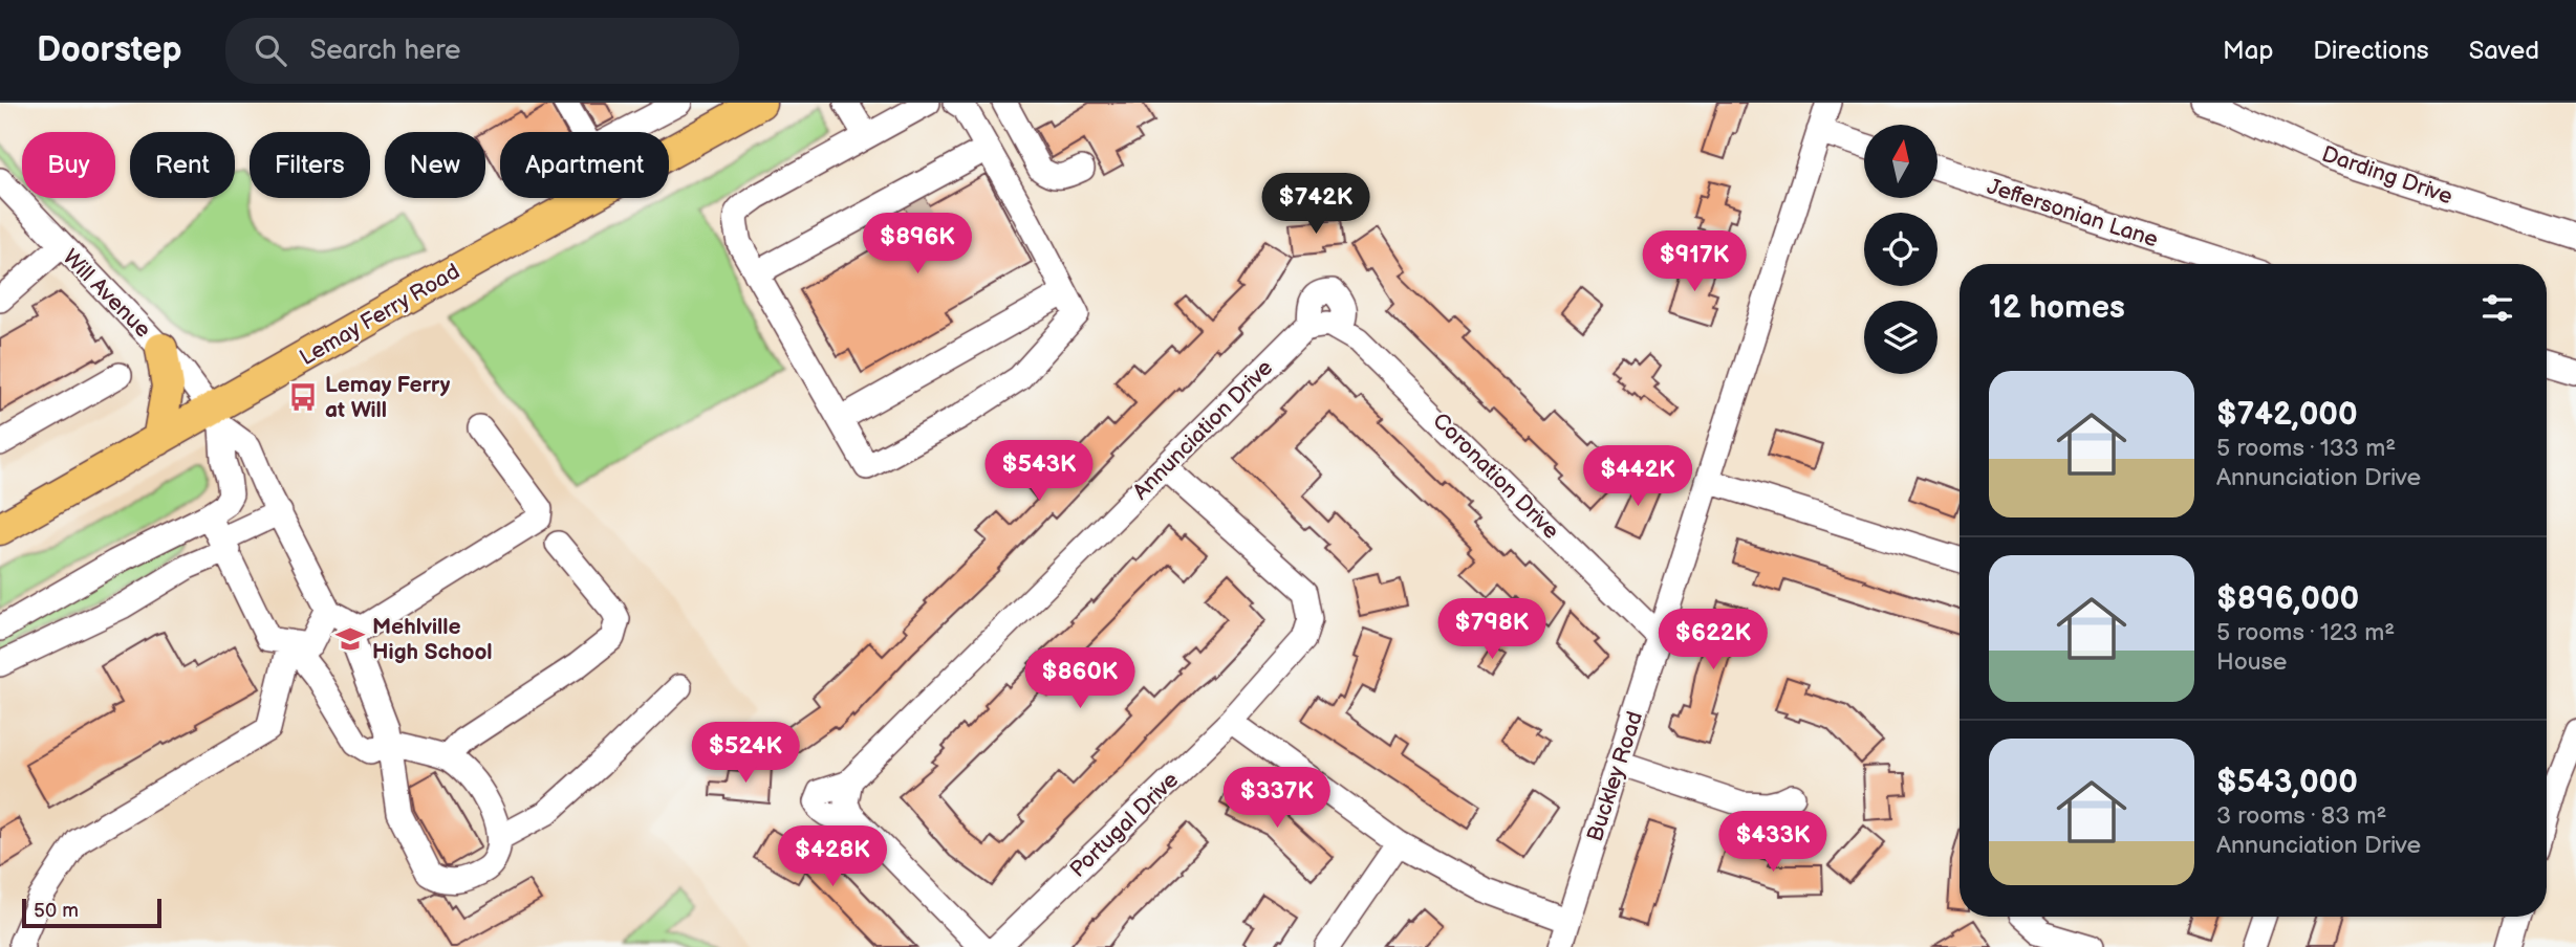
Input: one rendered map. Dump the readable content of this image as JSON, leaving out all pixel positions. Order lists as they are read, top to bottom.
{
  "streets": {
    "main road": ["Lemay Ferry Road"],
    "street": [
      "Darding Drive",
      "Jeffersonian Lane",
      "Will Avenue",
      "Annunciation Drive",
      "Coronation Drive",
      "Buckley Road",
      "Portugal Drive"
    ]
  },
  "crossings": [
    ["Will Avenue", "Lemay Ferry Road"],
    ["Annunciation Drive", "Coronation Drive"],
    ["Annunciation Drive", "Portugal Drive"],
    ["Coronation Drive", "Buckley Road"]
  ],
  "places": {
    "bus stop": ["Lemay Ferry at Will"],
    "school or university": ["Mehlville High School"]
  },
  "scale_bar": "50 m",
  "north": "top",
  "page": {
    "header": "Doorstep",
    "search": "Search here",
    "nav": ["Map", "Directions", "Saved"],
    "chip": [
      "Buy",
      "Rent",
      "Filters",
      "New",
      "Apartment"
    ],
    "price": [
      "$742K",
      "$896K",
      "$917K",
      "$543K",
      "$442K",
      "$798K",
      "$622K",
      "$860K",
      "$524K",
      "$337K",
      "$433K",
      "$428K"
    ],
    "heading": "12 homes",
    "list": [
      {
        "name": "$742,000",
        "note": "5 rooms · 133 m² · Annunciation Drive"
      },
      {
        "name": "$896,000",
        "note": "5 rooms · 123 m² · House"
      },
      {
        "name": "$543,000",
        "note": "3 rooms · 83 m² · Annunciation Drive"
      }
    ],
    "scale": "50 m"
  }
}
